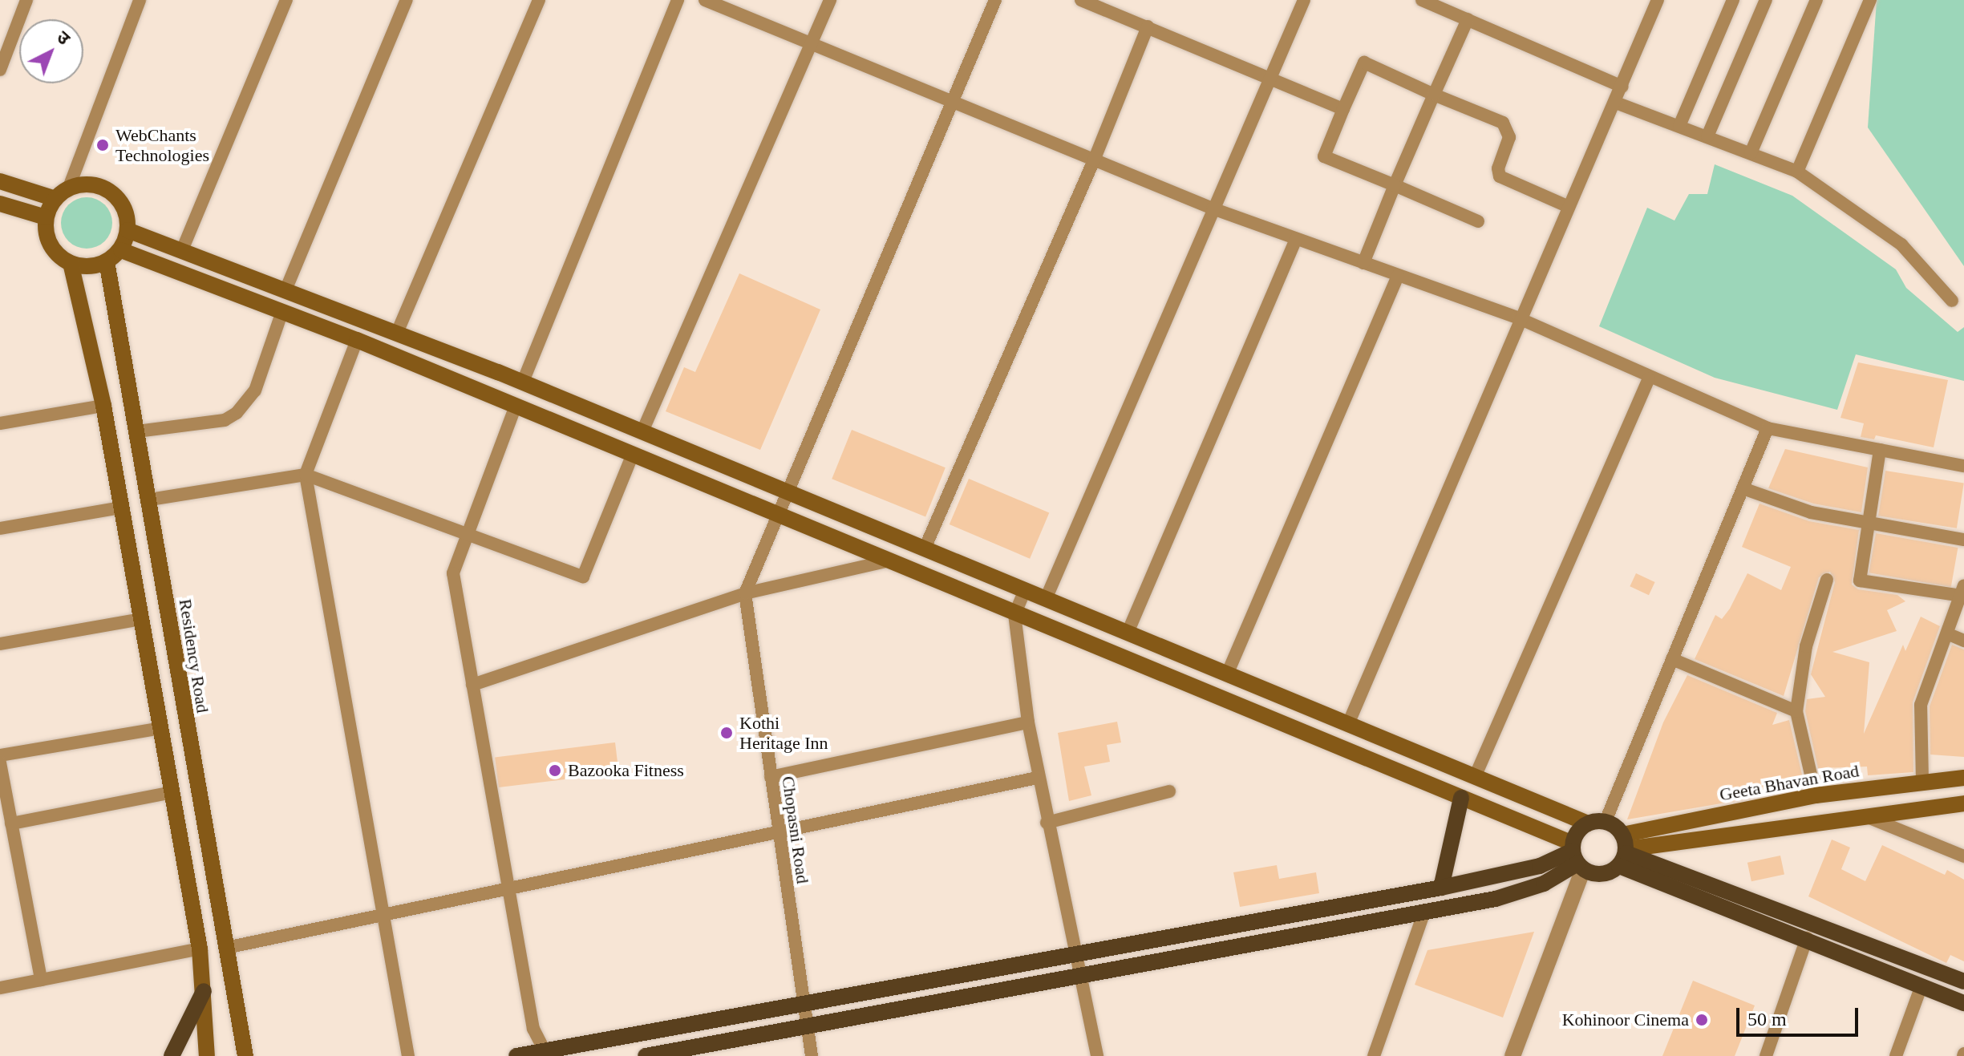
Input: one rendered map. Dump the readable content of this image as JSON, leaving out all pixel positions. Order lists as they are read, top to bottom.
{
  "streets": {
    "main road": ["Residency Road", "Geeta Bhavan Road"],
    "street": ["Chopasni Road"]
  },
  "places": [
    "WebChants Technologies",
    "Kothi Heritage Inn",
    "Bazooka Fitness",
    "Kohinoor Cinema"
  ],
  "scale_bar": "50 m",
  "north": "top right"
}
